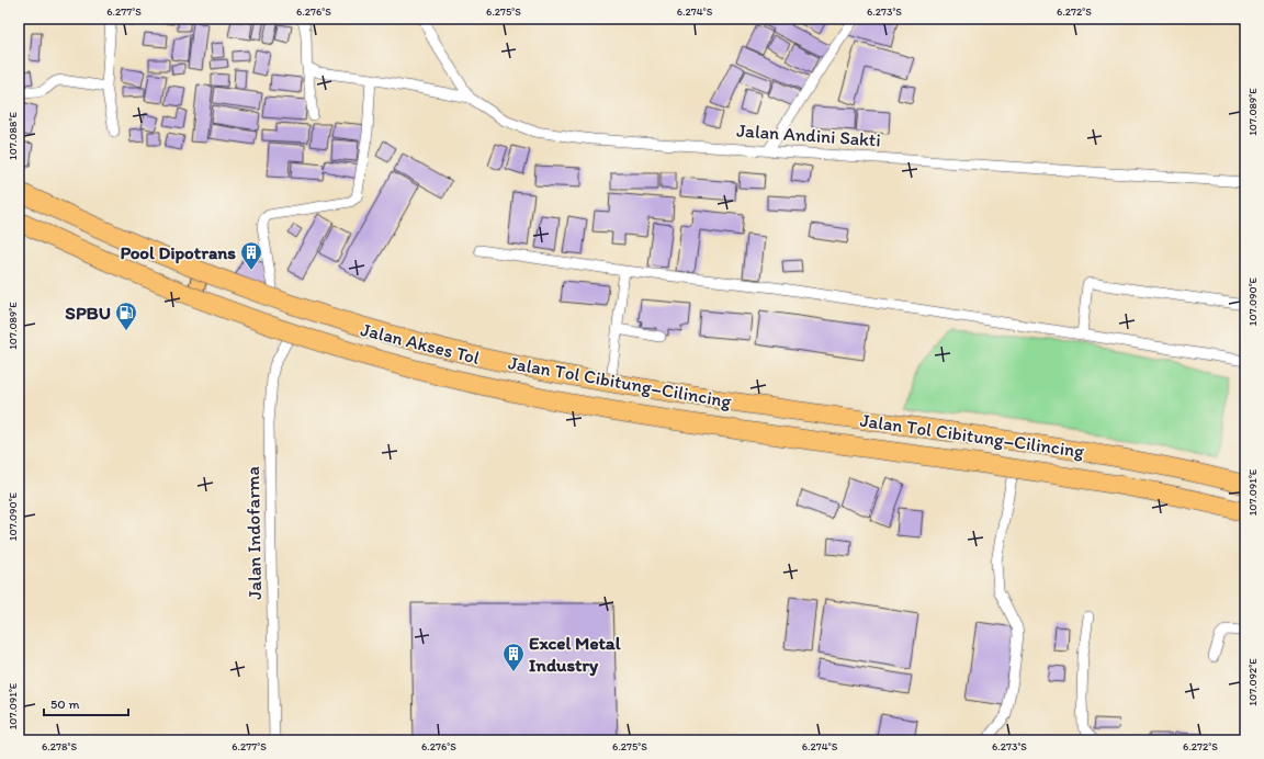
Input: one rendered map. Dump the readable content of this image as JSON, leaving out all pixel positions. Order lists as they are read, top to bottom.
{
  "streets": {
    "highway": ["Jalan Tol Cibitung–Cilincing"],
    "main road": ["Jalan Akses Tol"],
    "street": ["Jalan Andini Sakti", "Jalan Indofarma"]
  },
  "crossings": [
    ["Jalan Akses Tol", "Jalan Indofarma"]
  ],
  "places": {
    "building": ["Pool Dipotrans", "Excel Metal Industry"],
    "fuel station": ["SPBU"]
  },
  "scale_bar": "50 m",
  "coordinates": [
    "6.277°S",
    "6.276°S",
    "6.275°S",
    "6.274°S",
    "6.273°S",
    "6.272°S",
    "107.089°E",
    "107.088°E",
    "107.090°E",
    "107.091°E",
    "107.092°E",
    "6.278°S"
  ]
}
